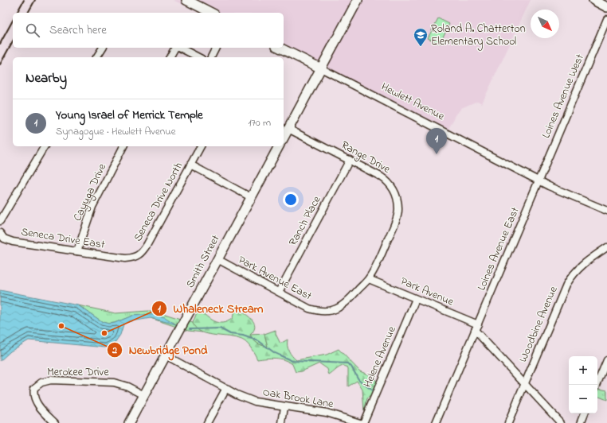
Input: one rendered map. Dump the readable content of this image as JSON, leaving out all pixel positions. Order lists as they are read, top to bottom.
{
  "streets": {
    "street": [
      "Loines Avenue West",
      "Hewlett Avenue",
      "Range Drive",
      "Cayuga Drive",
      "Seneca Drive North",
      "Ranch Place",
      "Seneca Drive East",
      "Loines Avenue East",
      "Smith Street",
      "Park Avenue East",
      "Park Avenue",
      "Woodbine Avenue",
      "Helene Avenue",
      "Merokee Drive",
      "Oak Brook Lane"
    ]
  },
  "crossings": [
    ["Loines Avenue West", "Hewlett Avenue"],
    ["Loines Avenue West", "Loines Avenue East"],
    ["Hewlett Avenue", "Loines Avenue East"],
    ["Range Drive", "Ranch Place"],
    ["Range Drive", "Park Avenue East"],
    ["Range Drive", "Park Avenue"],
    ["Cayuga Drive", "Seneca Drive East"],
    ["Seneca Drive North", "Seneca Drive East"],
    ["Ranch Place", "Park Avenue East"],
    ["Loines Avenue East", "Park Avenue"],
    ["Smith Street", "Park Avenue East"],
    ["Smith Street", "Merokee Drive"],
    ["Smith Street", "Oak Brook Lane"],
    ["Park Avenue East", "Park Avenue"],
    ["Park Avenue", "Woodbine Avenue"],
    ["Park Avenue", "Helene Avenue"]
  ],
  "places": {
    "school or university": ["Roland A. Chatterton Elementary School"],
    "other": ["Newbridge Pond", "Whaleneck Stream"]
  },
  "north": "bottom right",
  "page": {
    "search": "Search here",
    "heading": "Nearby",
    "list": [
      {
        "mark": "1",
        "name": "Young Israel of Merrick Temple",
        "note": "Synagogue · Hewlett Avenue",
        "value": "170 m"
      }
    ],
    "pins": "1",
    "map_buttons": ["+", "−"]
  }
}
